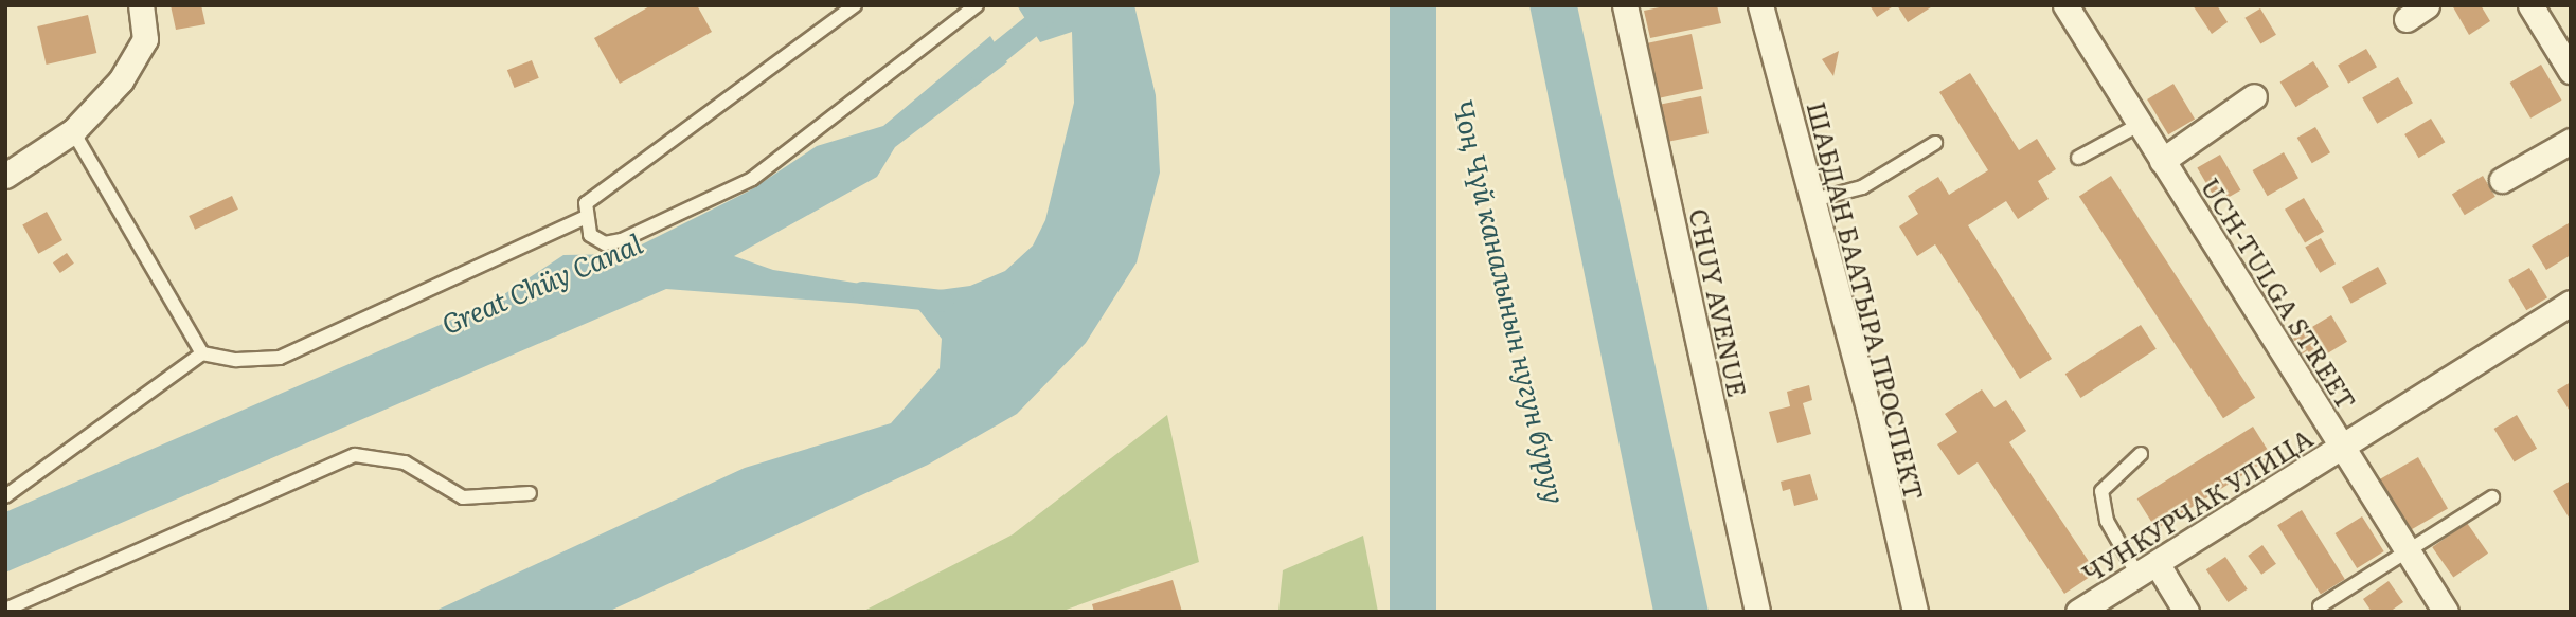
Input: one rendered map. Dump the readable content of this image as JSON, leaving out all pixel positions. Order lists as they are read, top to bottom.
{
  "streets": {
    "street": [
      "UCH-TULGA STREET",
      "ШАБДАН БААТЫРА ПРОСПЕКТ",
      "CHUY AVENUE",
      "ЧУНКУРЧАК УЛИЦА"
    ]
  },
  "crossings": [
    ["UCH-TULGA STREET", "ЧУНКУРЧАК УЛИЦА"]
  ],
  "water": ["Great Chüy Canal", "Чоң Чүй каналынын нугун буруу"]
}
